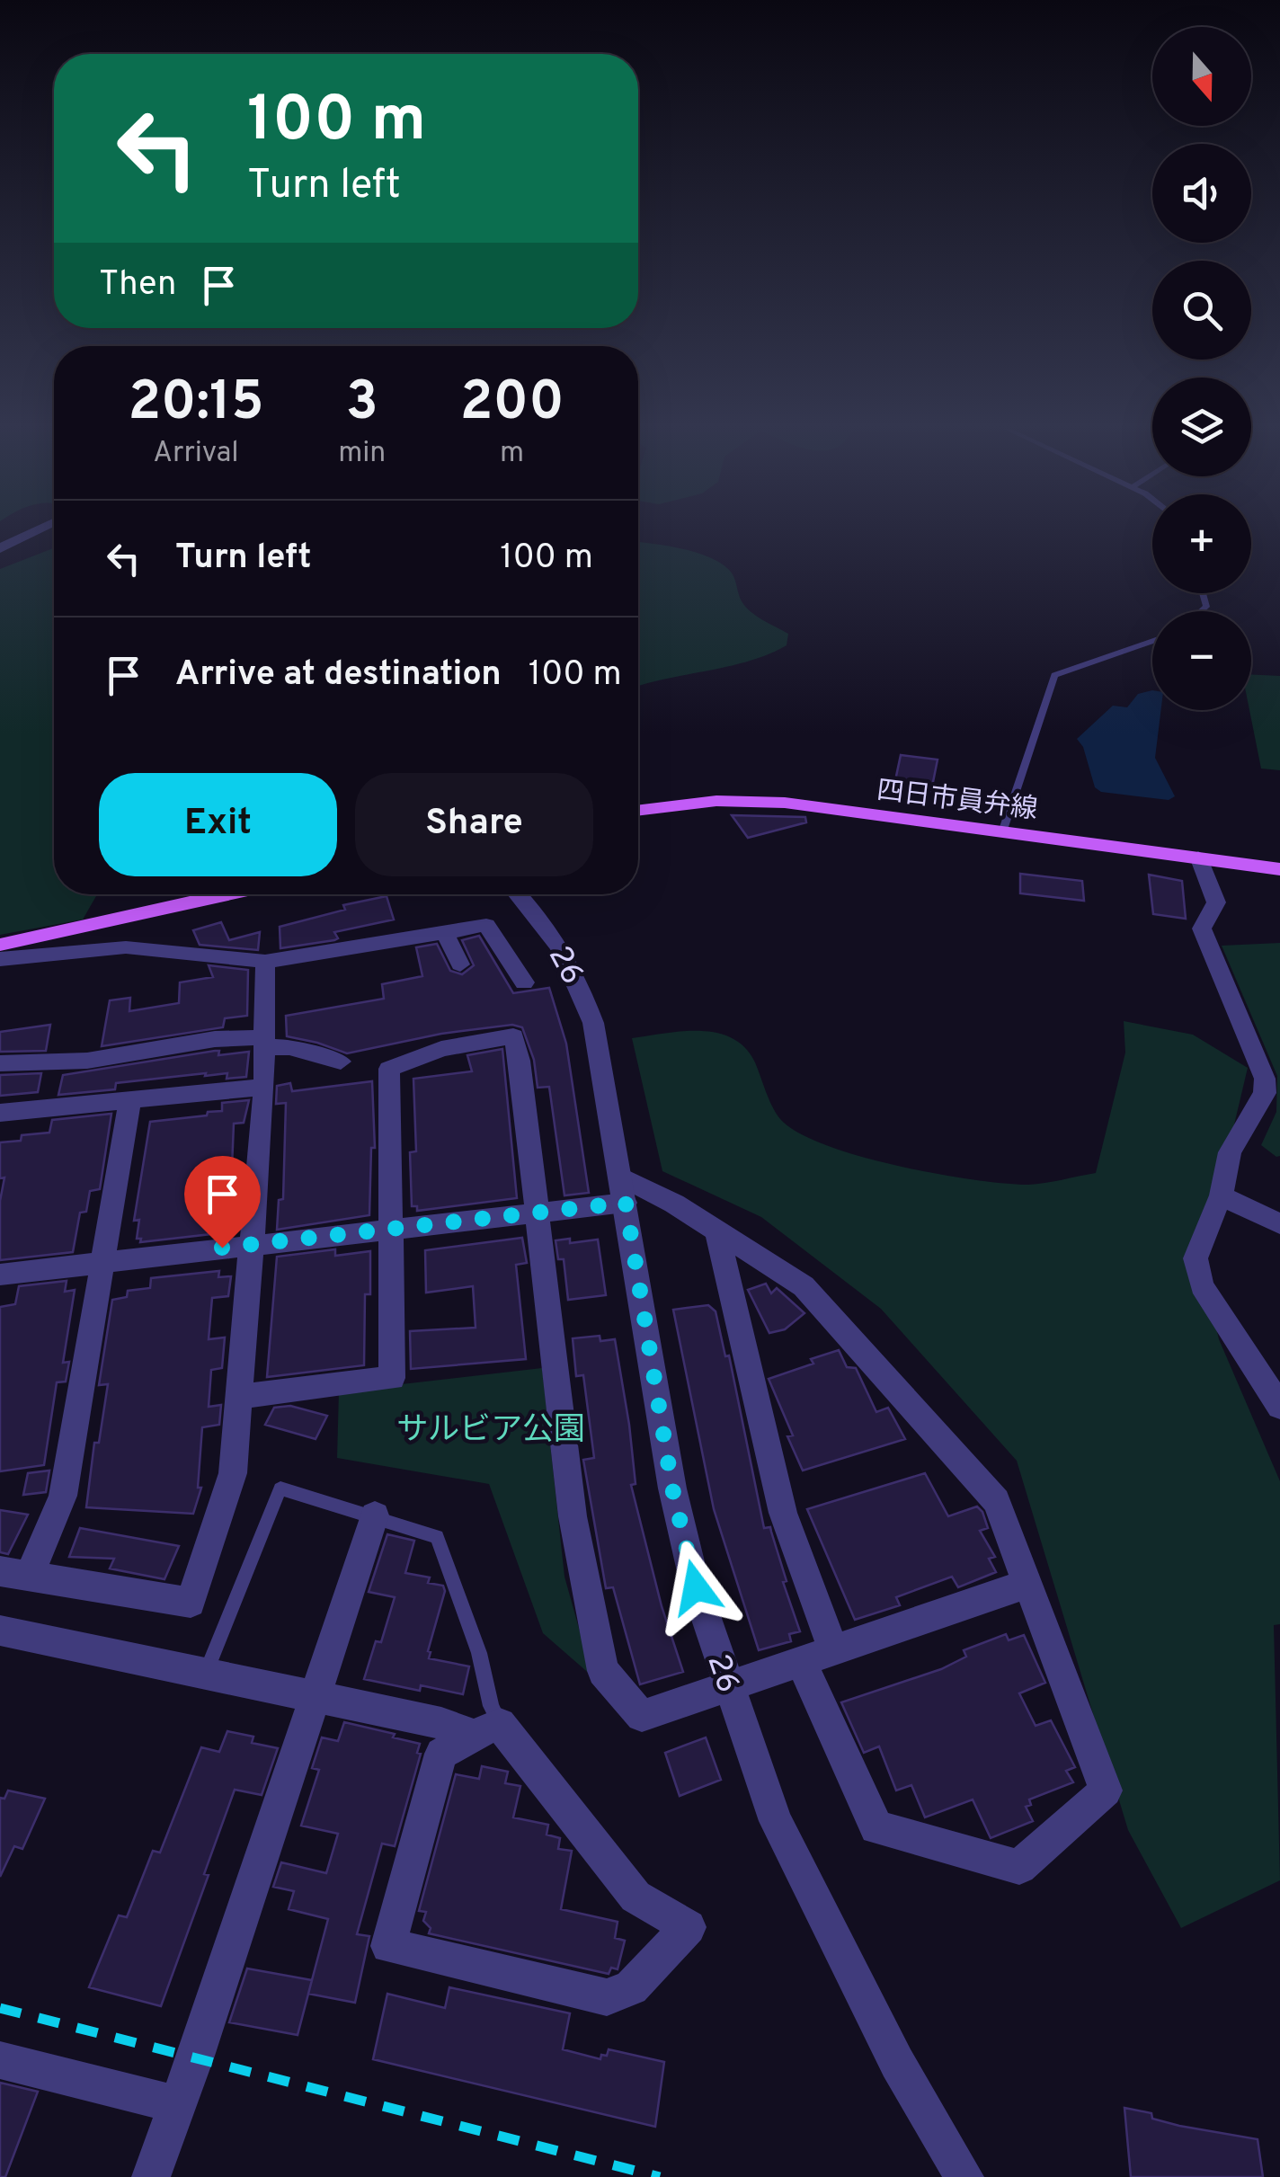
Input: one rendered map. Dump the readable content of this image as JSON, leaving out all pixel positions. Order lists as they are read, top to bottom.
{
  "streets": {
    "main road": ["四日市員弁線"],
    "street": ["26"]
  },
  "parks": ["サルビア公園"],
  "north": "bottom",
  "page": {
    "map_buttons": ["+", "−"],
    "turn": ["100 m", "Turn left"],
    "then": "Then",
    "eta": [
      "20:15",
      "Arrival",
      "3",
      "min",
      "200",
      "m"
    ],
    "list": [
      {
        "name": "Turn left",
        "value": "100 m"
      },
      {
        "name": "Arrive at destination",
        "value": "100 m"
      }
    ],
    "buttons": ["Exit", "Share"]
  }
}
